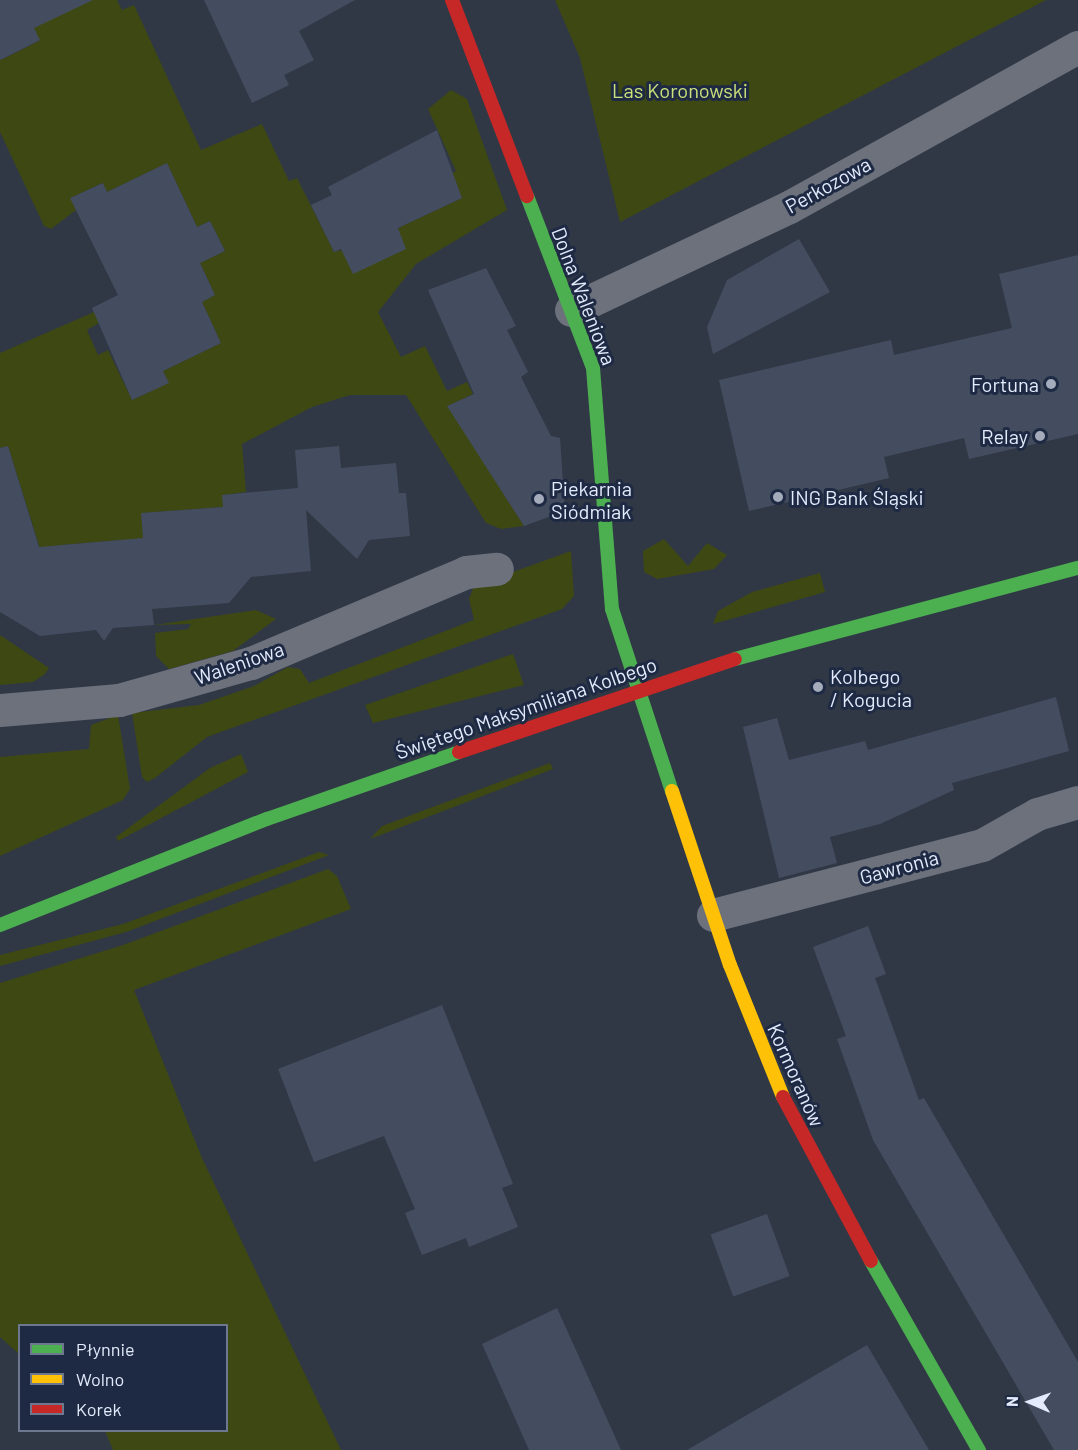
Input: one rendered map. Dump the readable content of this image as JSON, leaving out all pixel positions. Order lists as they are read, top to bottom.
{
  "streets": {
    "street": [
      "Perkozowa",
      "Dolna Waleniowa",
      "Waleniowa",
      "Świętego Maksymiliana Kolbego",
      "Gawronia",
      "Kormoranów"
    ]
  },
  "crossings": [
    ["Perkozowa", "Dolna Waleniowa"],
    ["Dolna Waleniowa", "Świętego Maksymiliana Kolbego"],
    ["Dolna Waleniowa", "Kormoranów"],
    ["Świętego Maksymiliana Kolbego", "Kormoranów"],
    ["Gawronia", "Kormoranów"]
  ],
  "parks": ["Las Koronowski"],
  "places": [
    "Fortuna",
    "Relay",
    "ING Bank Śląski",
    "Piekarnia Siódmiak",
    "Kolbego / Kogucia"
  ],
  "legend": ["Płynnie", "Wolno", "Korek"],
  "north": "left"
}
